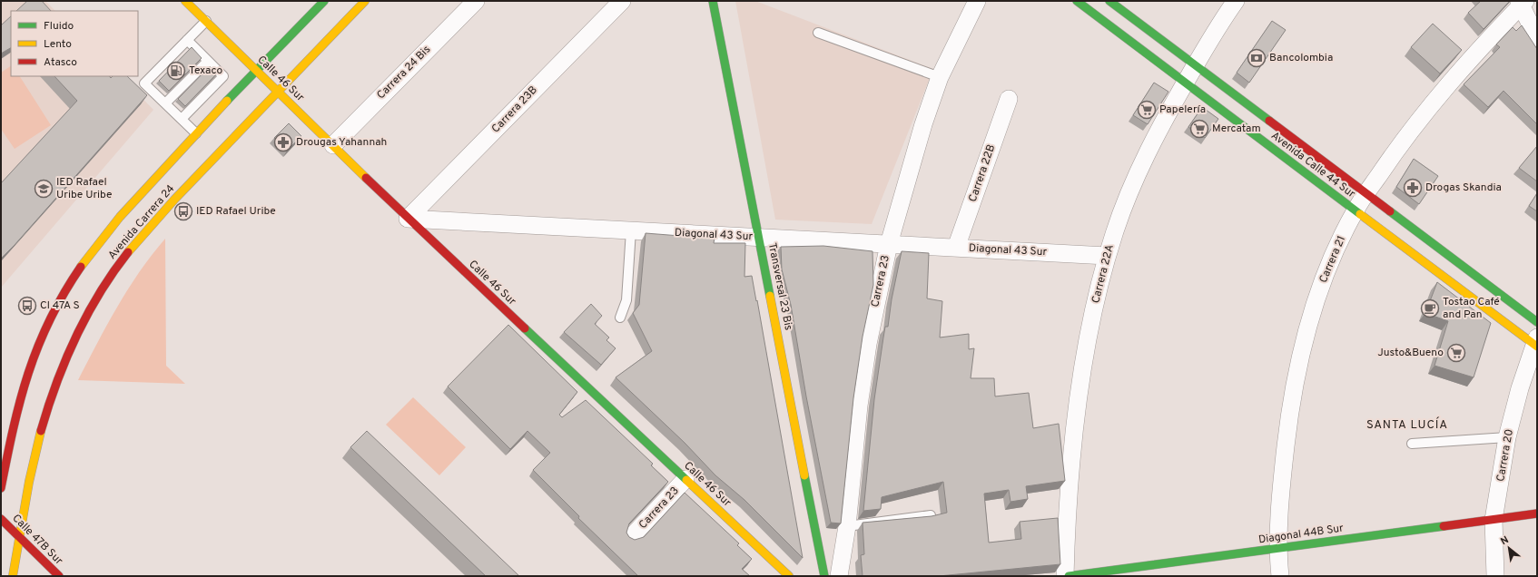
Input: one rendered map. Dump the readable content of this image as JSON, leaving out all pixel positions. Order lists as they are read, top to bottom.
{
  "streets": {
    "main road": [
      "Calle 46 Sur",
      "Avenida Calle 44 Sur",
      "Avenida Carrera 24",
      "Transversal 23 Bis",
      "Diagonal 44B Sur",
      "Calle 47B Sur"
    ],
    "street": [
      "Carrera 24 Bis",
      "Carrera 23B",
      "Carrera 22B",
      "Diagonal 43 Sur",
      "Carrera 21",
      "Carrera 22A",
      "Carrera 23",
      "Carrera 20"
    ]
  },
  "crossings": [
    ["Carrera 24 Bis", "Calle 46 Sur"],
    ["Calle 46 Sur", "Carrera 23B"],
    ["Calle 46 Sur", "Avenida Carrera 24"],
    ["Calle 46 Sur", "Diagonal 43 Sur"],
    ["Calle 46 Sur", "Carrera 23"],
    ["Carrera 23B", "Diagonal 43 Sur"],
    ["Avenida Calle 44 Sur", "Carrera 21"],
    ["Avenida Calle 44 Sur", "Carrera 22A"],
    ["Avenida Calle 44 Sur", "Carrera 20"],
    ["Carrera 22B", "Diagonal 43 Sur"],
    ["Avenida Carrera 24", "Calle 47B Sur"],
    ["Diagonal 43 Sur", "Carrera 22A"],
    ["Diagonal 43 Sur", "Carrera 23"],
    ["Diagonal 43 Sur", "Transversal 23 Bis"],
    ["Carrera 21", "Diagonal 44B Sur"],
    ["Carrera 20", "Diagonal 44B Sur"]
  ],
  "districts": ["SANTA LUCÍA"],
  "places": {
    "bank": ["Bancolombia"],
    "fuel station": ["Texaco"],
    "supermarket": ["Papelería", "Mercatam", "Justo&Bueno"],
    "pharmacy": ["Drougas Yahannah", "Drogas Skandia"],
    "school or university": ["IED Rafael Uribe Uribe"],
    "bus stop": ["IED Rafael Uribe", "Cl 47A S"],
    "cafe": ["Tostao Café and Pan"]
  },
  "legend": ["Fluido", "Lento", "Atasco"],
  "north": "top left"
}
